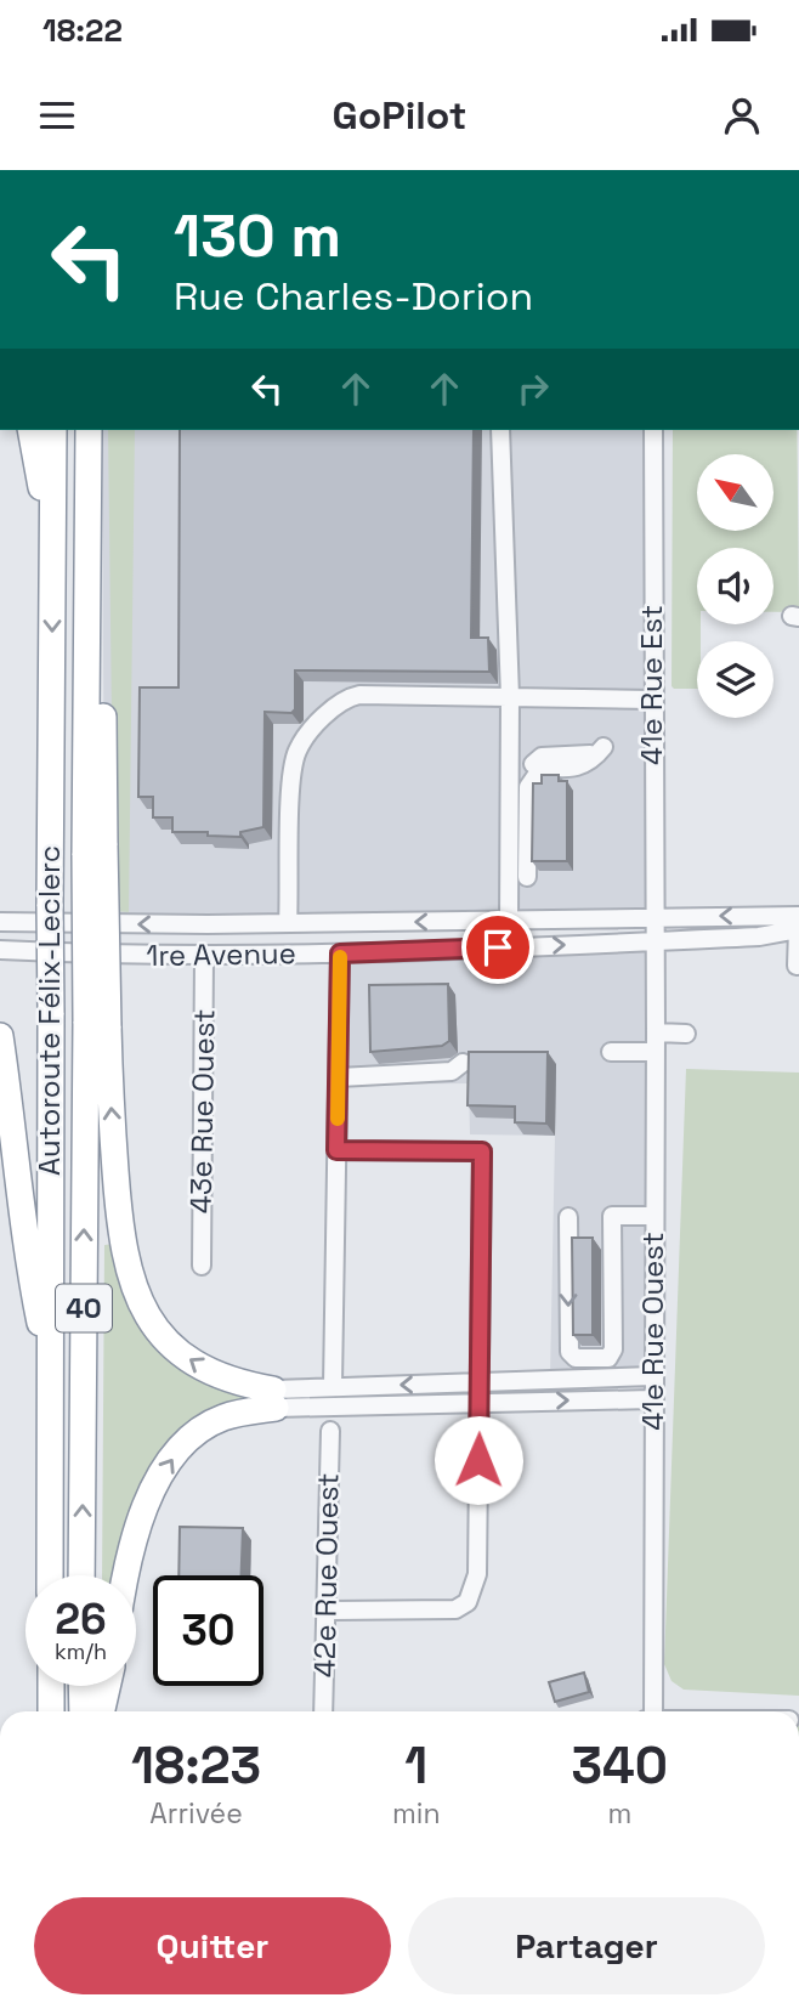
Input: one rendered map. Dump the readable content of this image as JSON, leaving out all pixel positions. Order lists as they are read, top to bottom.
{
  "streets": {
    "highway": ["Autoroute Félix-Leclerc", "40"],
    "street": [
      "41e Rue Est",
      "1re Avenue",
      "43e Rue Ouest",
      "41e Rue Ouest",
      "42e Rue Ouest"
    ]
  },
  "crossings": [
    ["41e Rue Est", "1re Avenue"],
    ["41e Rue Est", "41e Rue Ouest"],
    ["1re Avenue", "43e Rue Ouest"],
    ["1re Avenue", "41e Rue Ouest"]
  ],
  "north": "top left",
  "page": {
    "status": "18:22",
    "header": "GoPilot",
    "turn": ["130 m", "Rue Charles-Dorion"],
    "speed": "26 km/h",
    "limit": "30",
    "eta": [
      "18:23",
      "Arrivée",
      "1",
      "min",
      "340",
      "m"
    ],
    "buttons": ["Quitter", "Partager"]
  }
}
